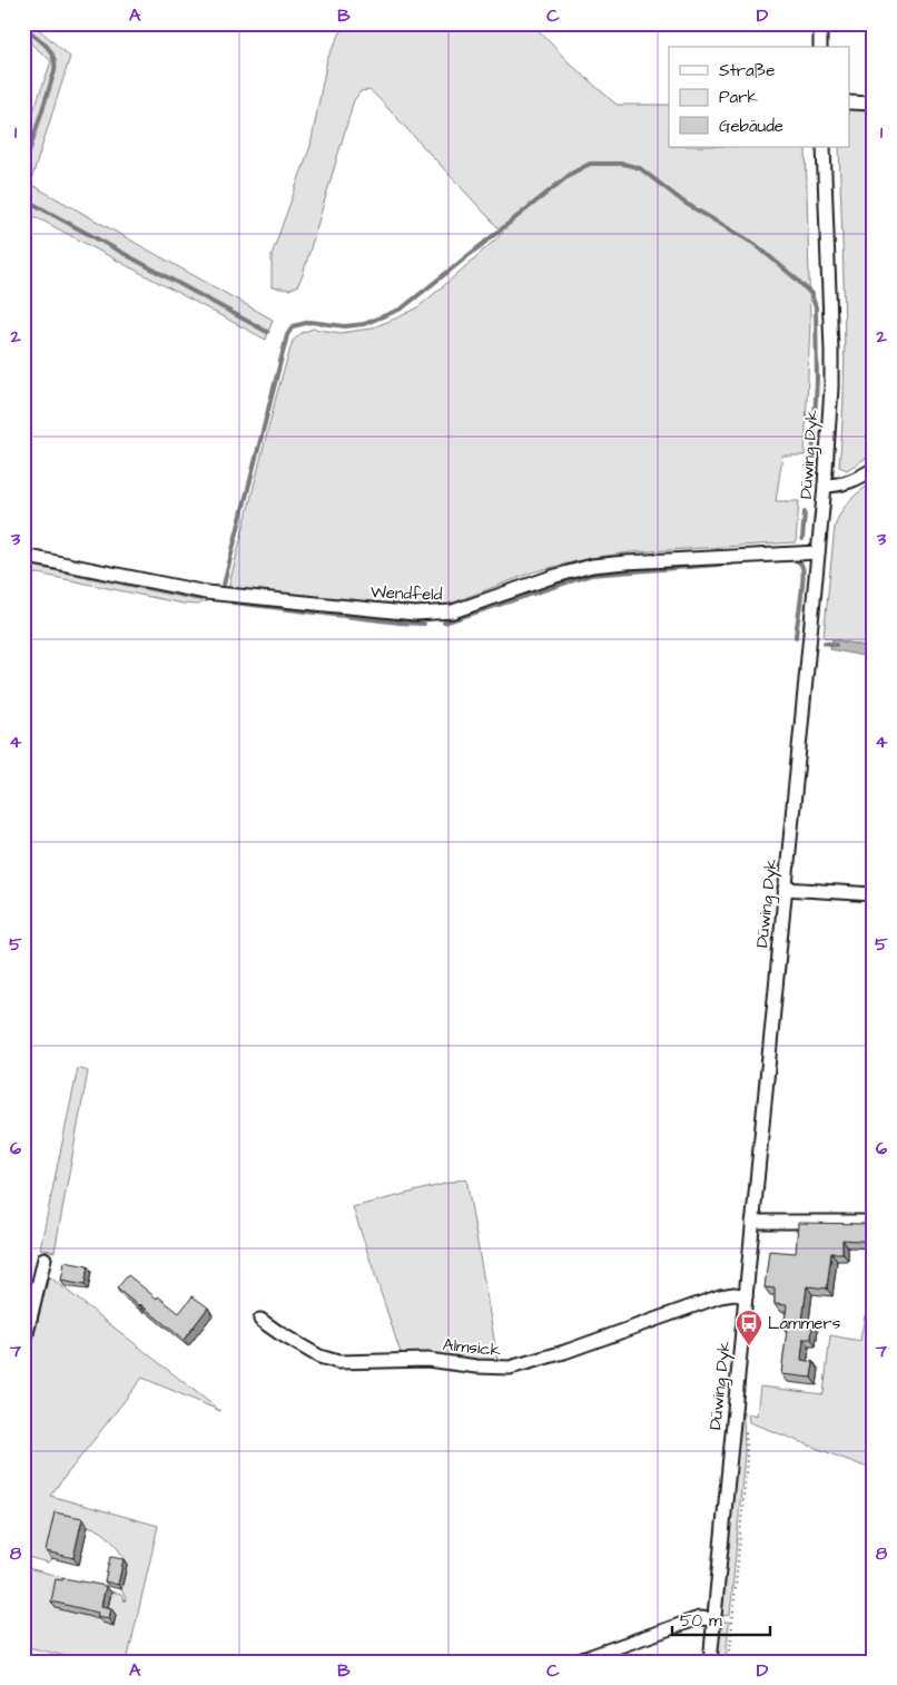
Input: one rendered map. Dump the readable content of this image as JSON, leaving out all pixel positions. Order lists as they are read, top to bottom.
{
  "streets": {
    "street": ["Düwing Dyk", "Wendfeld", "Almsick"]
  },
  "crossings": [
    ["Düwing Dyk", "Wendfeld"],
    ["Düwing Dyk", "Almsick"]
  ],
  "places": {
    "bus stop": ["Lammers"]
  },
  "legend": ["Straße", "Park", "Gebäude"],
  "scale_bar": "50 m",
  "grid": {
    "columns": [
      "A",
      "B",
      "C",
      "D"
    ],
    "rows": [
      "1",
      "2",
      "3",
      "4",
      "5",
      "6",
      "7",
      "8"
    ]
  }
}
